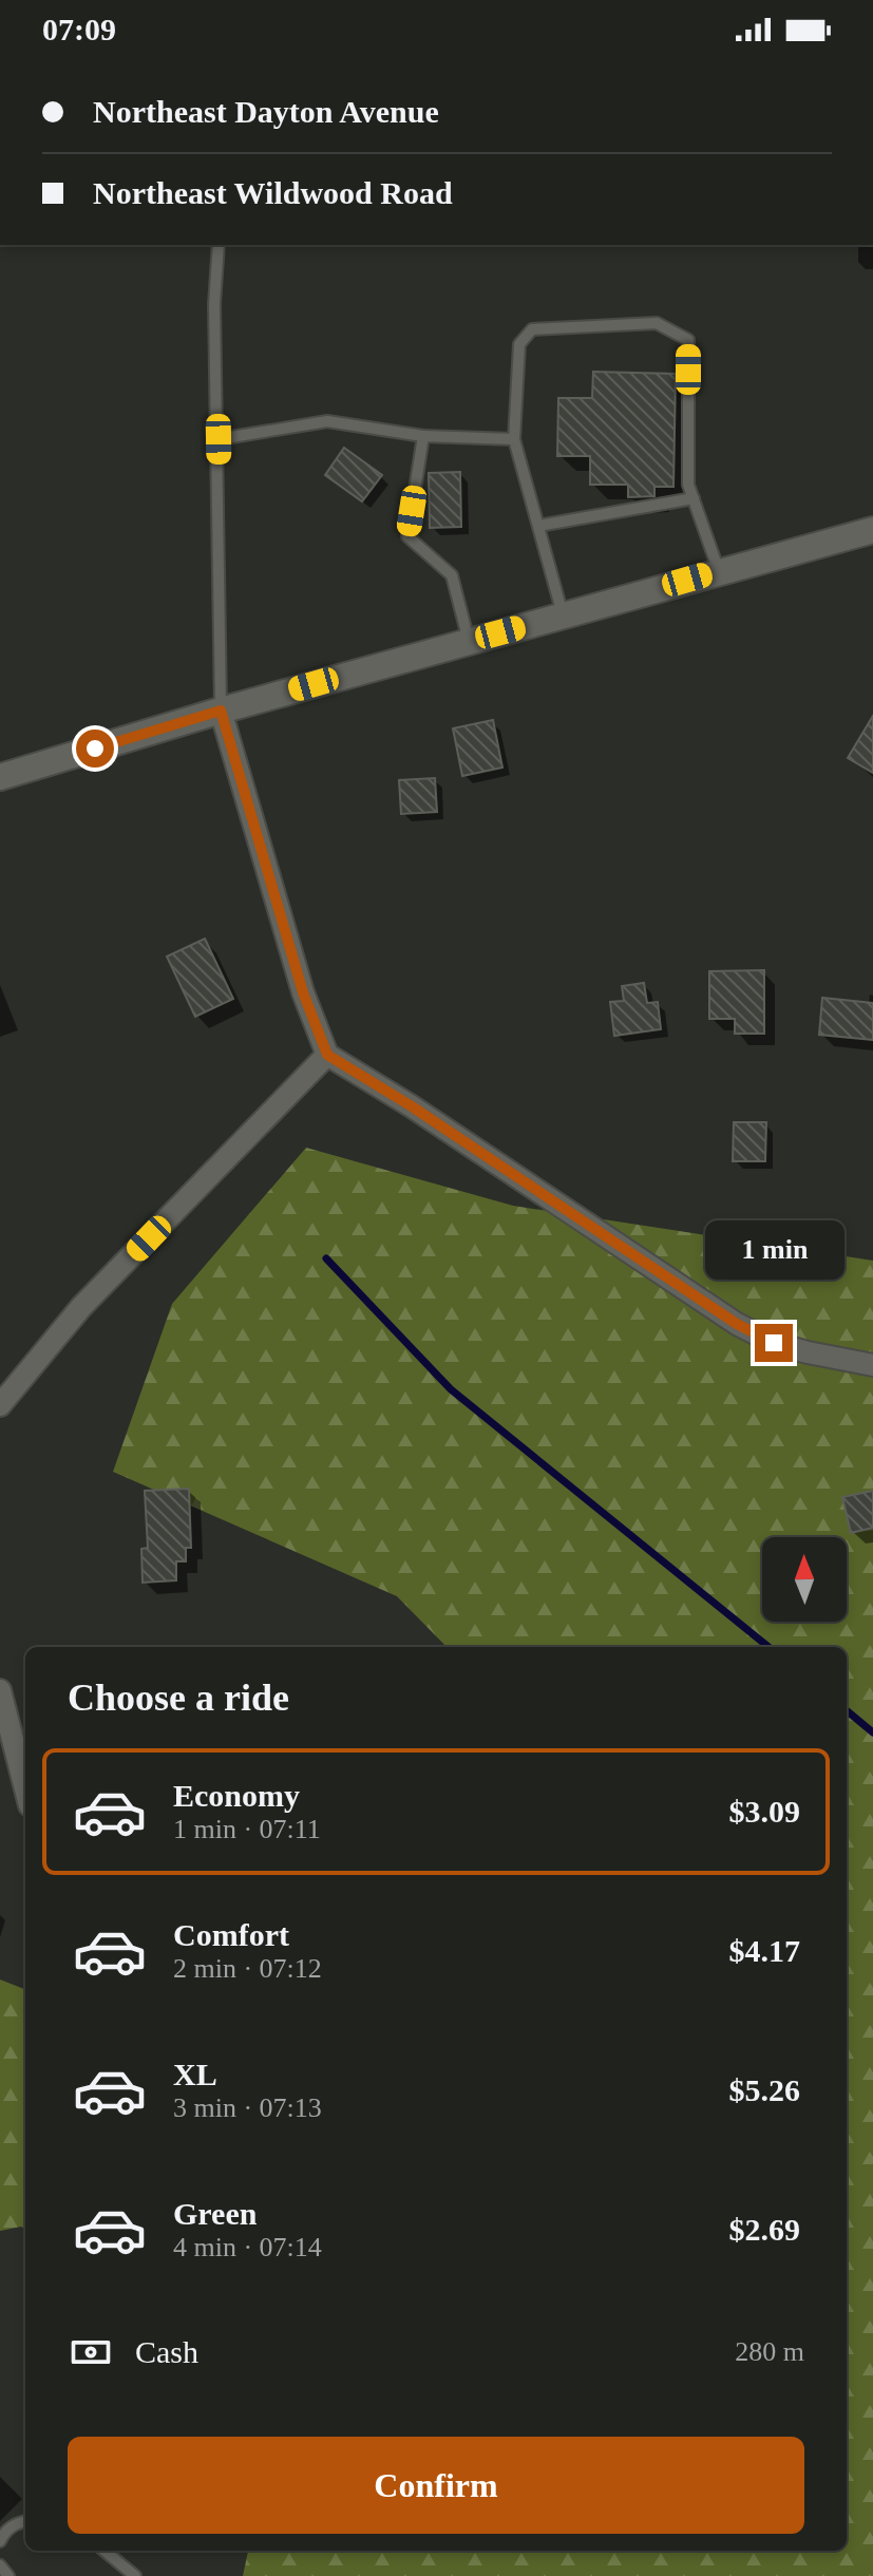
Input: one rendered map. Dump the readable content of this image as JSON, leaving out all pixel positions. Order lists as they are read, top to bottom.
{
  "north": "top",
  "page": {
    "status": "07:09",
    "banner": ["Northeast Dayton Avenue", "Northeast Wildwood Road"],
    "bubble": "1 min",
    "heading": "Choose a ride",
    "list": [
      {
        "name": "Economy",
        "note": "1 min · 07:11",
        "value": "$3.09"
      },
      {
        "name": "Comfort",
        "note": "2 min · 07:12",
        "value": "$4.17"
      },
      {
        "name": "XL",
        "note": "3 min · 07:13",
        "value": "$5.26"
      },
      {
        "name": "Green",
        "note": "4 min · 07:14",
        "value": "$2.69"
      }
    ],
    "pay": ["Cash", "280 m"],
    "buttons": "Confirm"
  }
}
